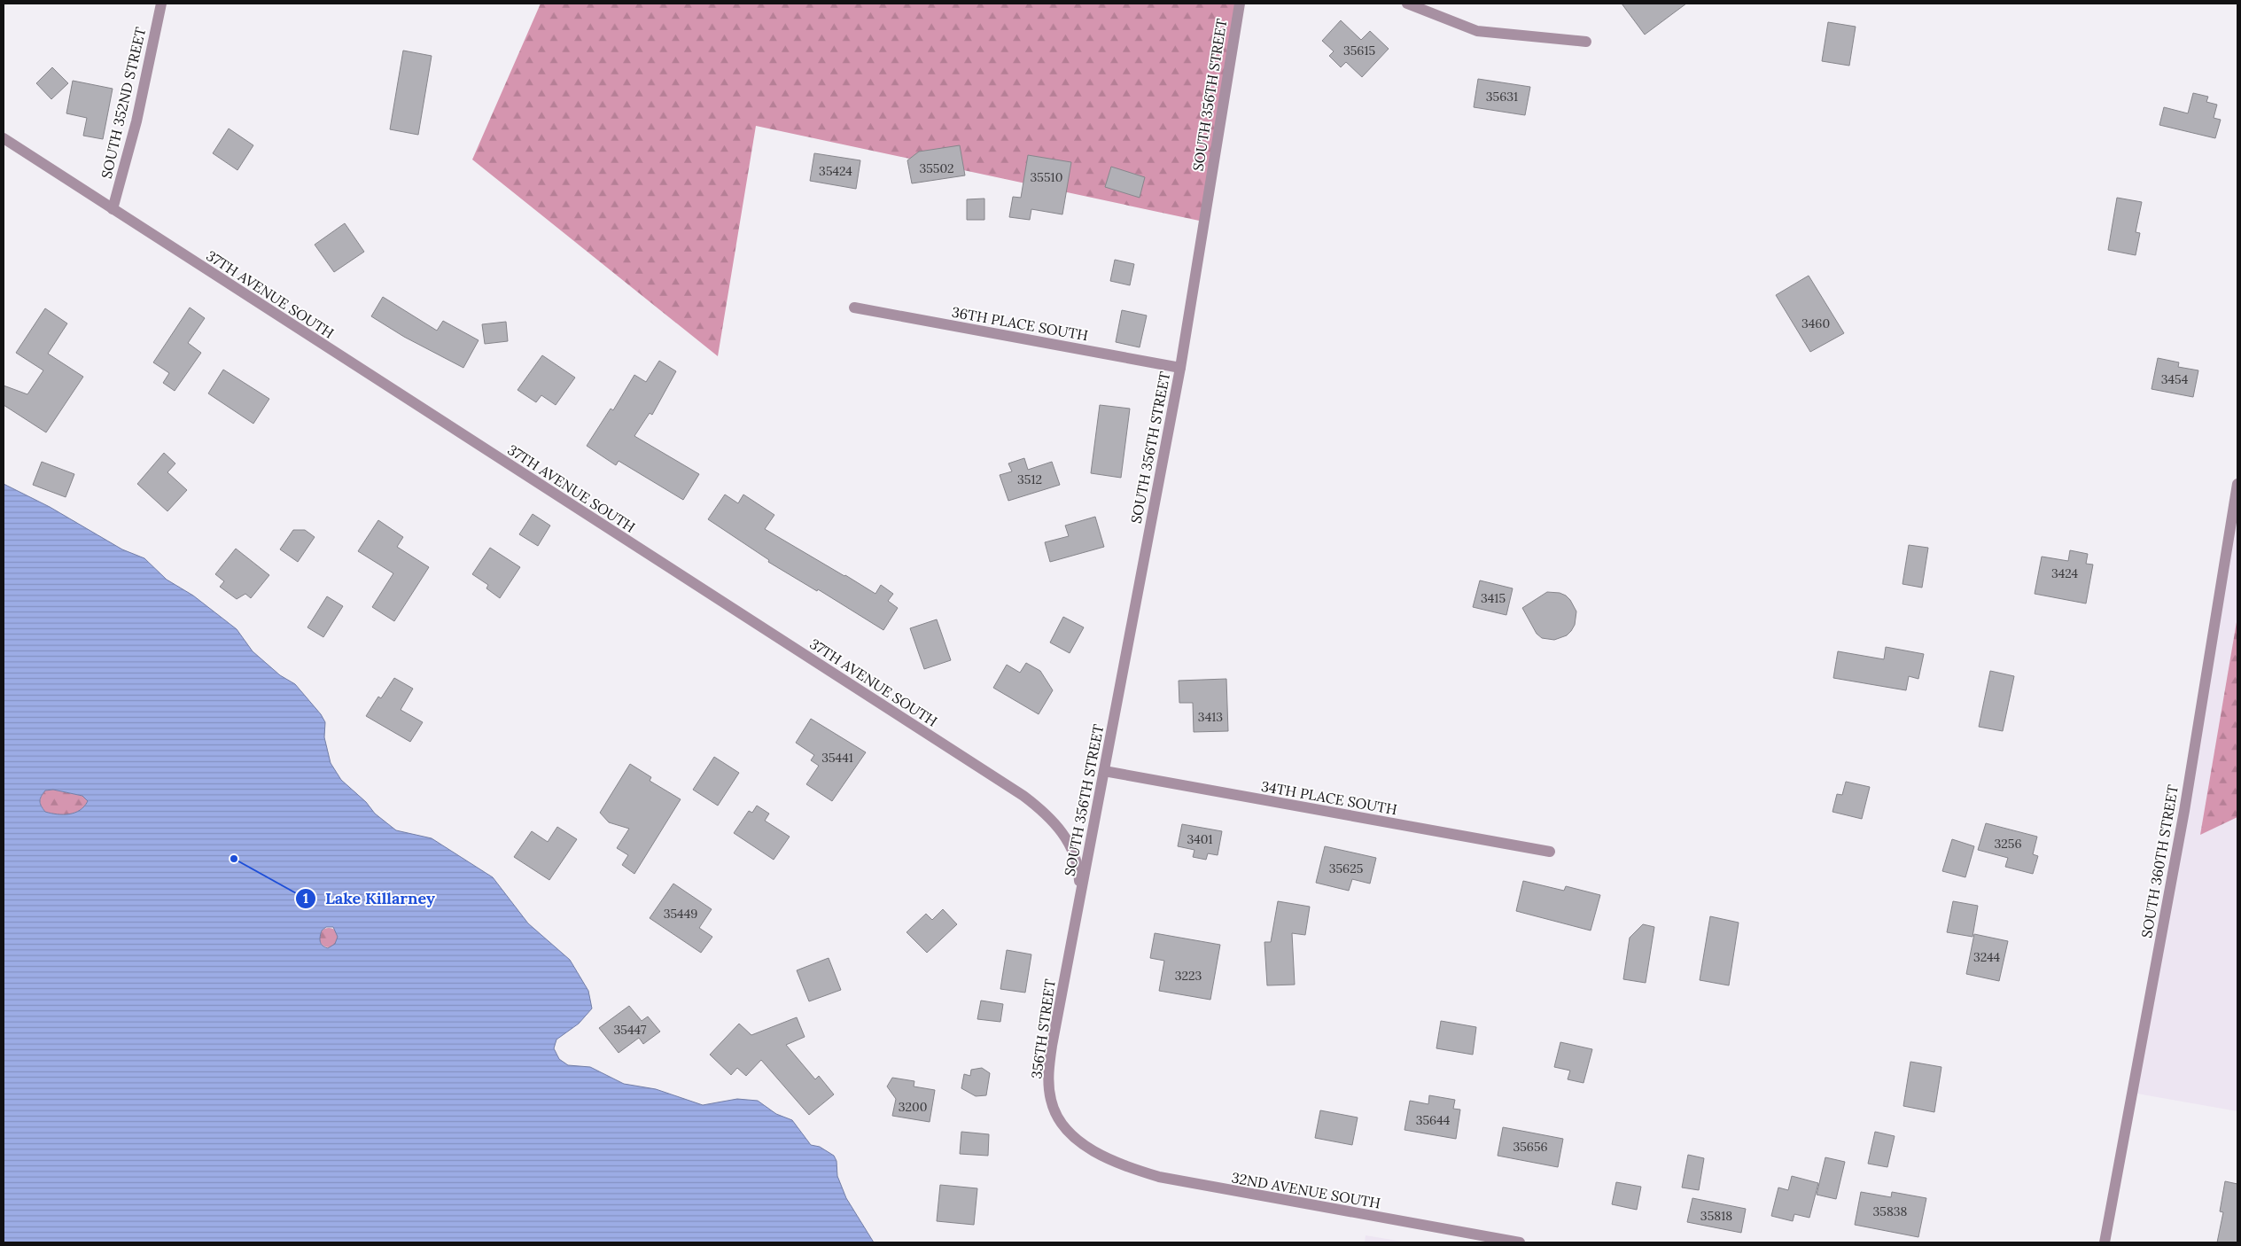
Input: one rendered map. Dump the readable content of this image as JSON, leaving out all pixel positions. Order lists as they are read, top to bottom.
{
  "streets": {
    "street": [
      "SOUTH 356TH STREET",
      "SOUTH 352ND STREET",
      "37TH AVENUE SOUTH",
      "36TH PLACE SOUTH",
      "34TH PLACE SOUTH",
      "SOUTH 360TH STREET",
      "356TH STREET",
      "32ND AVENUE SOUTH"
    ]
  },
  "crossings": [
    ["SOUTH 356TH STREET", "37TH AVENUE SOUTH"],
    ["SOUTH 356TH STREET", "36TH PLACE SOUTH"],
    ["SOUTH 356TH STREET", "34TH PLACE SOUTH"],
    ["SOUTH 356TH STREET", "356TH STREET"],
    ["SOUTH 352ND STREET", "37TH AVENUE SOUTH"],
    ["37TH AVENUE SOUTH", "356TH STREET"],
    ["356TH STREET", "32ND AVENUE SOUTH"]
  ],
  "places": ["Lake Killarney"],
  "house_numbers": [
    "35615",
    "35631",
    "35502",
    "35424",
    "35510",
    "3460",
    "3454",
    "3512",
    "3424",
    "3415",
    "3413",
    "35441",
    "3401",
    "3256",
    "35625",
    "35449",
    "3244",
    "3223",
    "35447",
    "3200",
    "35644",
    "35656",
    "35838",
    "35818"
  ]
}
